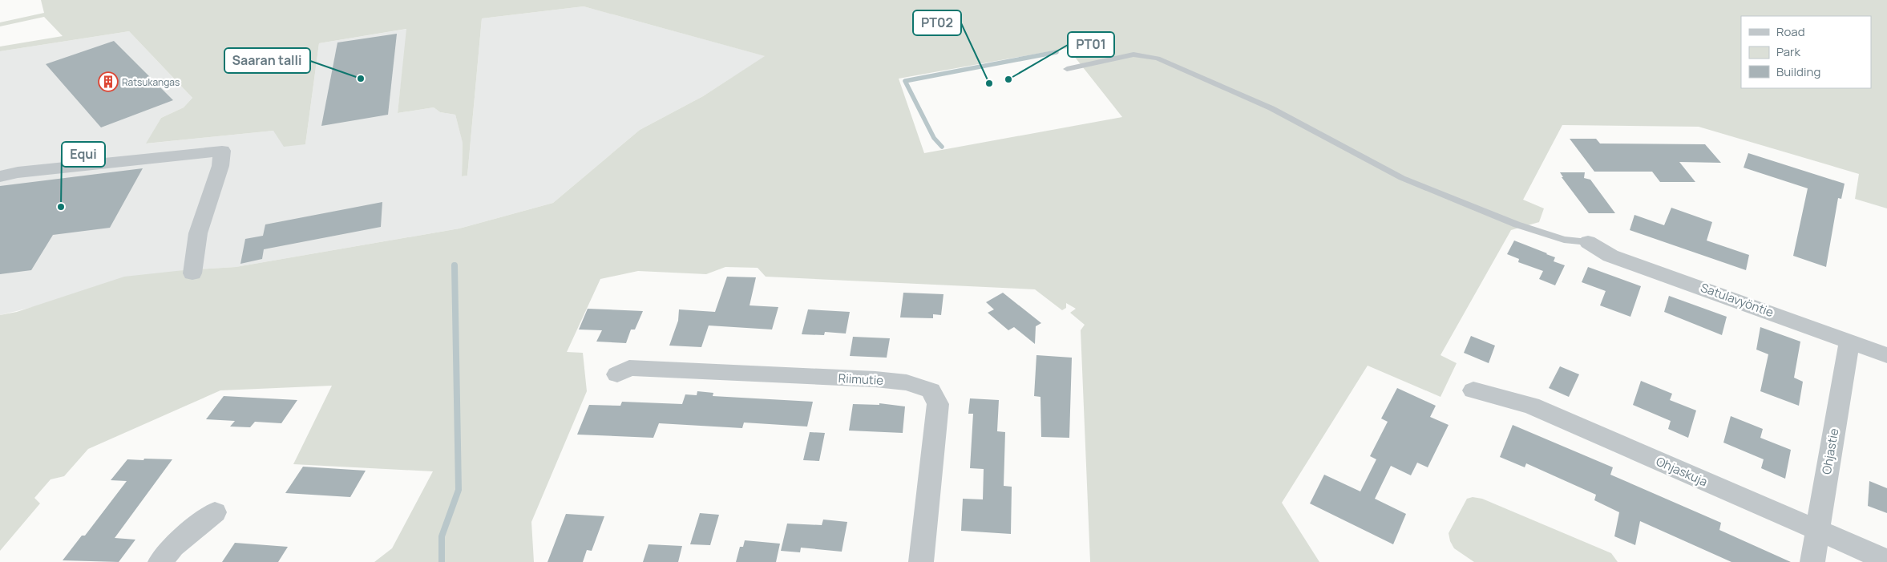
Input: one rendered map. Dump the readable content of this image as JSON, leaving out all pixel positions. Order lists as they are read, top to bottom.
{
  "streets": {
    "street": [
      "Satulavyöntie",
      "Riimutie",
      "Ohjastie",
      "Ohjaskuja"
    ]
  },
  "crossings": [
    ["Satulavyöntie", "Ohjastie"],
    ["Ohjastie", "Ohjaskuja"]
  ],
  "places": {
    "other": [
      "Saaran talli",
      "PT01",
      "PT02",
      "Equi"
    ],
    "building": ["Ratsukangas"]
  },
  "legend": ["Road", "Park", "Building"]
}
